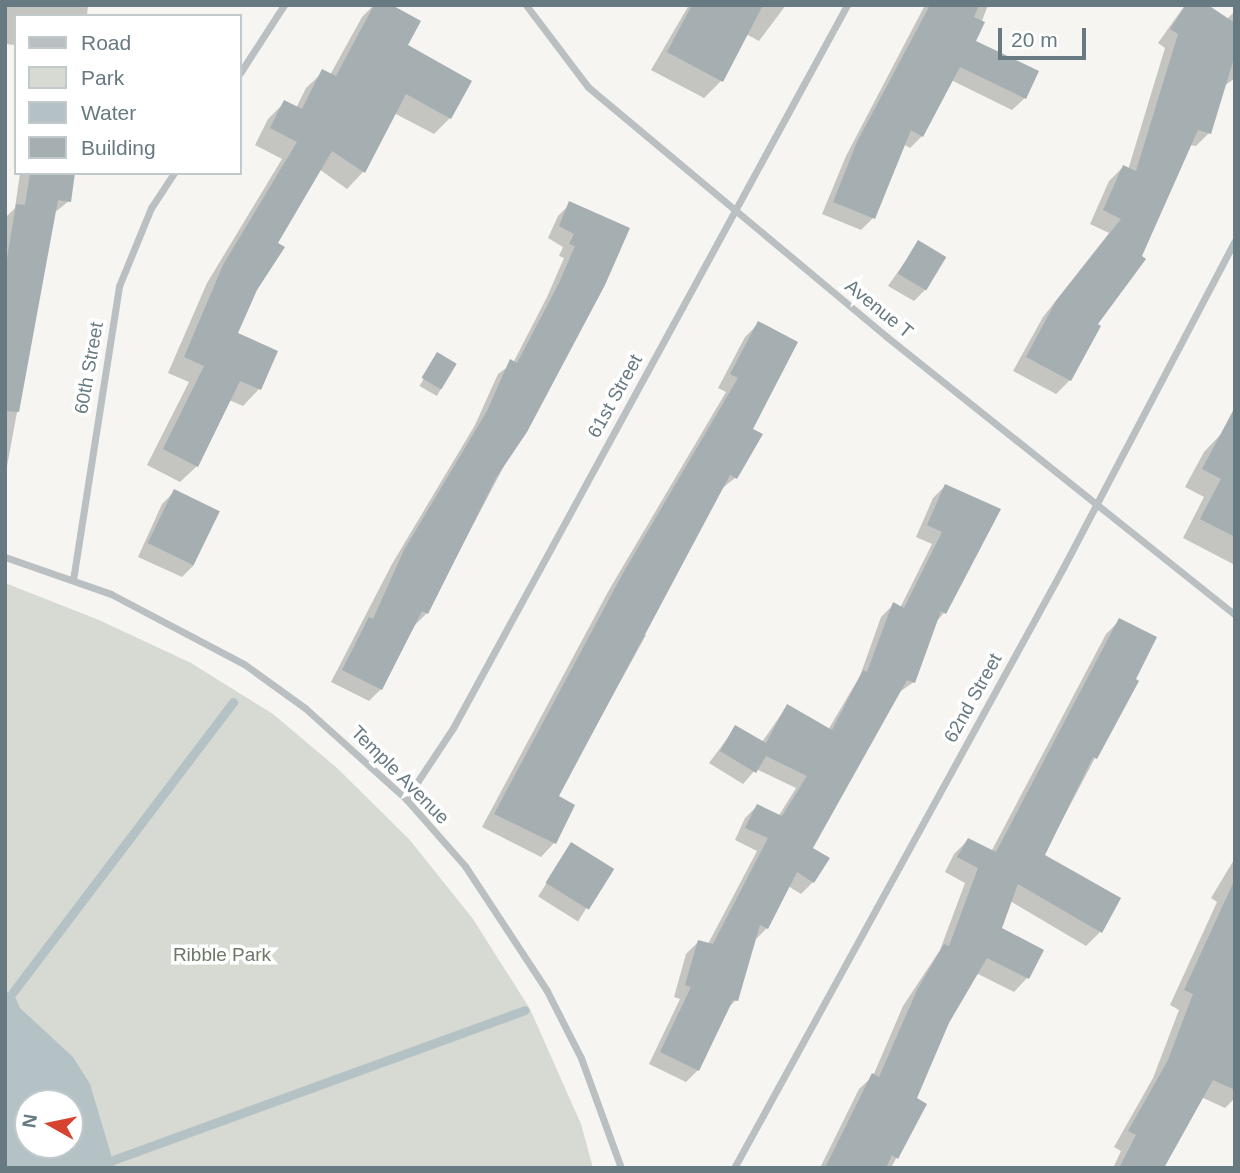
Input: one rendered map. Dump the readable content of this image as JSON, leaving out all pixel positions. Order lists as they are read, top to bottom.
{
  "streets": {
    "street": [
      "Avenue T",
      "60th Street",
      "61st Street",
      "62nd Street",
      "Temple Avenue"
    ]
  },
  "crossings": [
    ["Avenue T", "61st Street"],
    ["Avenue T", "62nd Street"],
    ["60th Street", "Temple Avenue"],
    ["61st Street", "Temple Avenue"]
  ],
  "parks": ["Ribble Park"],
  "legend": [
    "Road",
    "Park",
    "Water",
    "Building"
  ],
  "scale_bar": "20 m",
  "north": "left"
}
